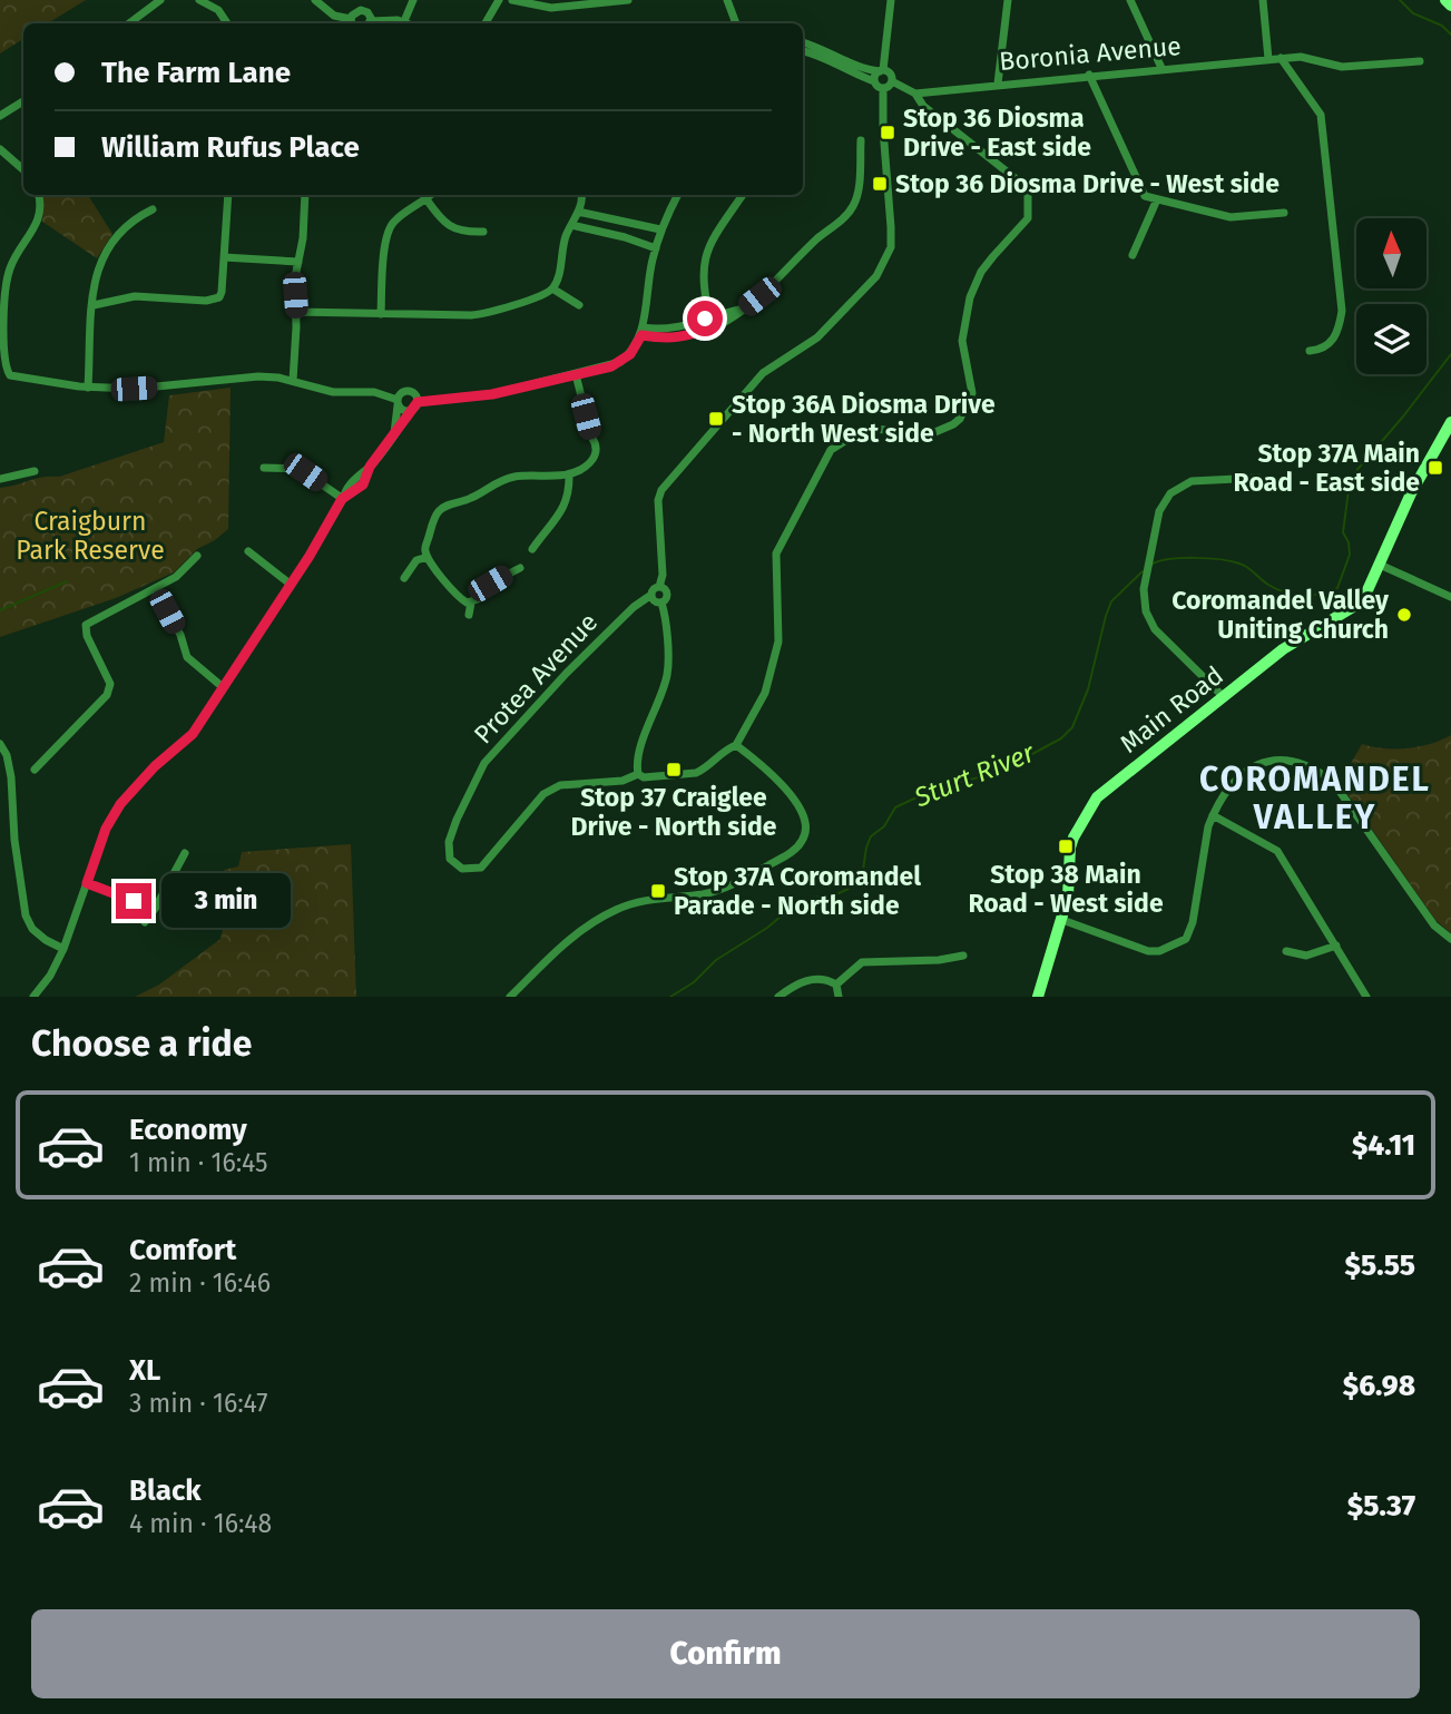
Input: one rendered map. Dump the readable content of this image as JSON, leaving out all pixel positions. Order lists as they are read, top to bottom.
{
  "streets": {
    "main road": ["Main Road"],
    "street": ["Boronia Avenue", "Protea Avenue"]
  },
  "districts": ["COROMANDEL VALLEY"],
  "water": ["Sturt River"],
  "parks": ["Craigburn Park Reserve"],
  "places": {
    "transit": [
      "Stop 36 Diosma Drive - East side",
      "Stop 36 Diosma Drive - West side",
      "Stop 36A Diosma Drive - North West side",
      "Stop 37A Main Road - East side",
      "Stop 37 Craiglee Drive - North side",
      "Stop 38 Main Road - West side",
      "Stop 37A Coromandel Parade - North side"
    ],
    "other": ["Coromandel Valley Uniting Church"]
  },
  "north": "top",
  "page": {
    "banner": ["The Farm Lane", "William Rufus Place"],
    "bubble": "3 min",
    "heading": "Choose a ride",
    "list": [
      {
        "name": "Economy",
        "note": "1 min · 16:45",
        "value": "$4.11"
      },
      {
        "name": "Comfort",
        "note": "2 min · 16:46",
        "value": "$5.55"
      },
      {
        "name": "XL",
        "note": "3 min · 16:47",
        "value": "$6.98"
      },
      {
        "name": "Black",
        "note": "4 min · 16:48",
        "value": "$5.37"
      }
    ],
    "buttons": "Confirm"
  }
}
